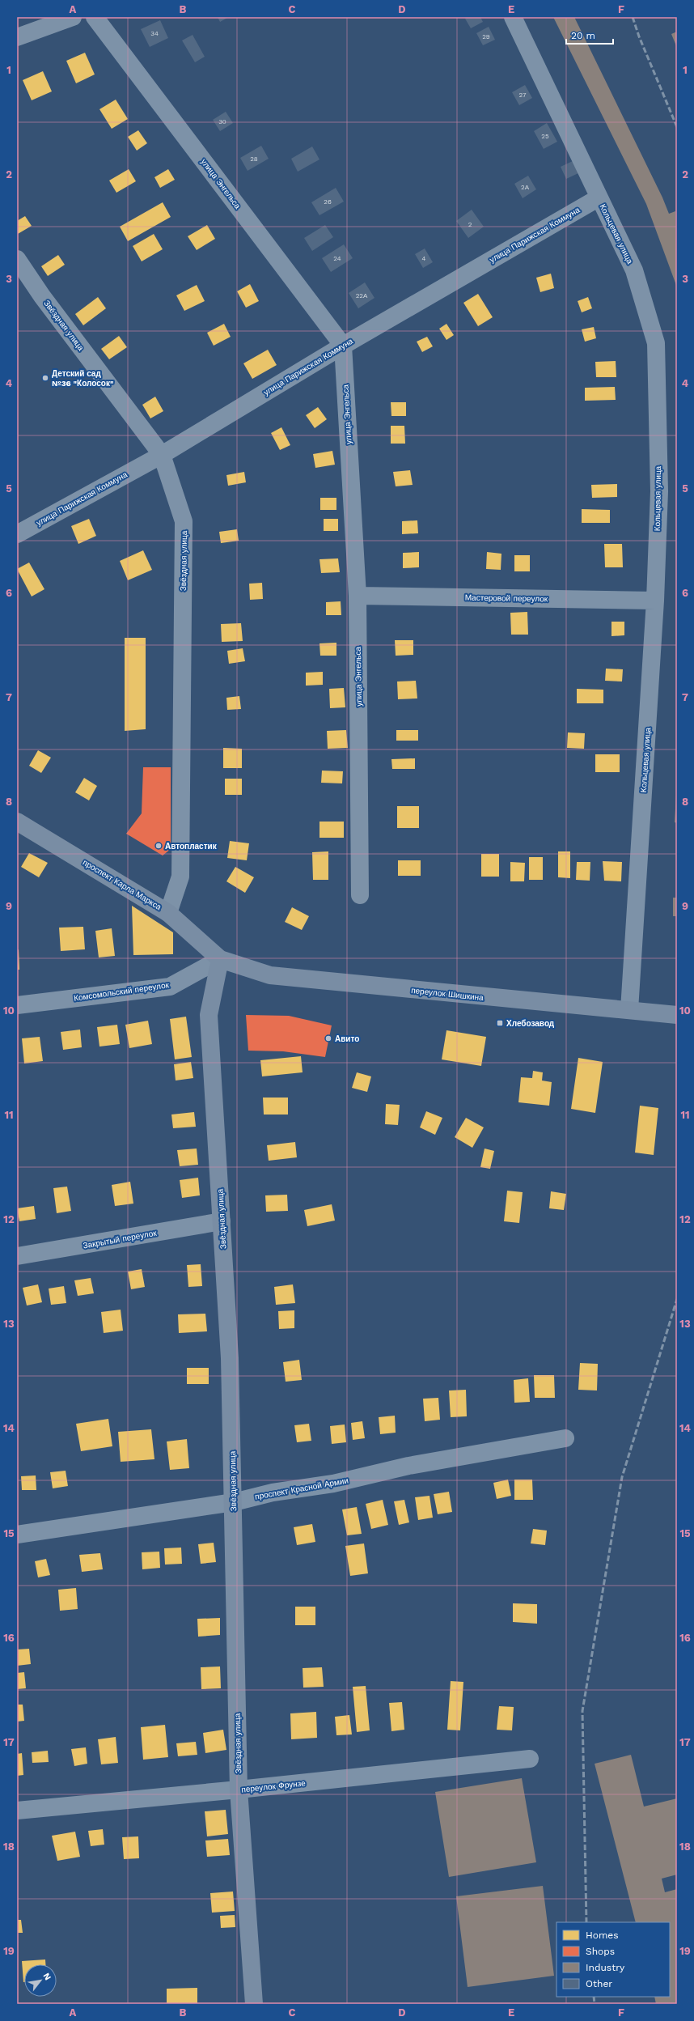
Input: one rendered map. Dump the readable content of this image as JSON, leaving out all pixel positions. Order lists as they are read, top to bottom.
{
  "streets": {
    "main road": ["Звёздная улица", "проспект Карла Маркса", "переулок Шишкина"],
    "street": [
      "улица Энгельса",
      "Кольцевая улица",
      "улица Парижская Коммуна",
      "Мастеровой переулок",
      "Комсомольский переулок",
      "Закрытый переулок",
      "проспект Красной Армии",
      "переулок Фрунзе"
    ]
  },
  "crossings": [
    ["улица Энгельса", "улица Парижская Коммуна"],
    ["улица Энгельса", "Мастеровой переулок"],
    ["Кольцевая улица", "улица Парижская Коммуна"],
    ["Кольцевая улица", "Мастеровой переулок"],
    ["Кольцевая улица", "переулок Шишкина"],
    ["улица Парижская Коммуна", "Звёздная улица"],
    ["Звёздная улица", "проспект Карла Маркса"],
    ["Звёздная улица", "Комсомольский переулок"],
    ["Звёздная улица", "переулок Шишкина"],
    ["Звёздная улица", "Закрытый переулок"],
    ["Звёздная улица", "проспект Красной Армии"],
    ["Звёздная улица", "переулок Фрунзе"],
    ["проспект Карла Маркса", "Комсомольский переулок"],
    ["проспект Карла Маркса", "переулок Шишкина"],
    ["Комсомольский переулок", "переулок Шишкина"]
  ],
  "places": {
    "other": ["Детский сад №36 \"Колосок\"", "Автопластик", "Авито"],
    "transit": ["Хлебозавод"]
  },
  "house_numbers": [
    "34",
    "29",
    "27",
    "30",
    "25",
    "28",
    "2А",
    "26",
    "2",
    "24",
    "4",
    "22А"
  ],
  "legend": [
    "Homes",
    "Shops",
    "Industry",
    "Other"
  ],
  "scale_bar": "20 m",
  "north": "top right",
  "grid": {
    "columns": [
      "A",
      "B",
      "C",
      "D",
      "E",
      "F"
    ],
    "rows": [
      "1",
      "2",
      "3",
      "4",
      "5",
      "6",
      "7",
      "8",
      "9",
      "10",
      "11",
      "12",
      "13",
      "14",
      "15",
      "16",
      "17",
      "18",
      "19"
    ]
  }
}
